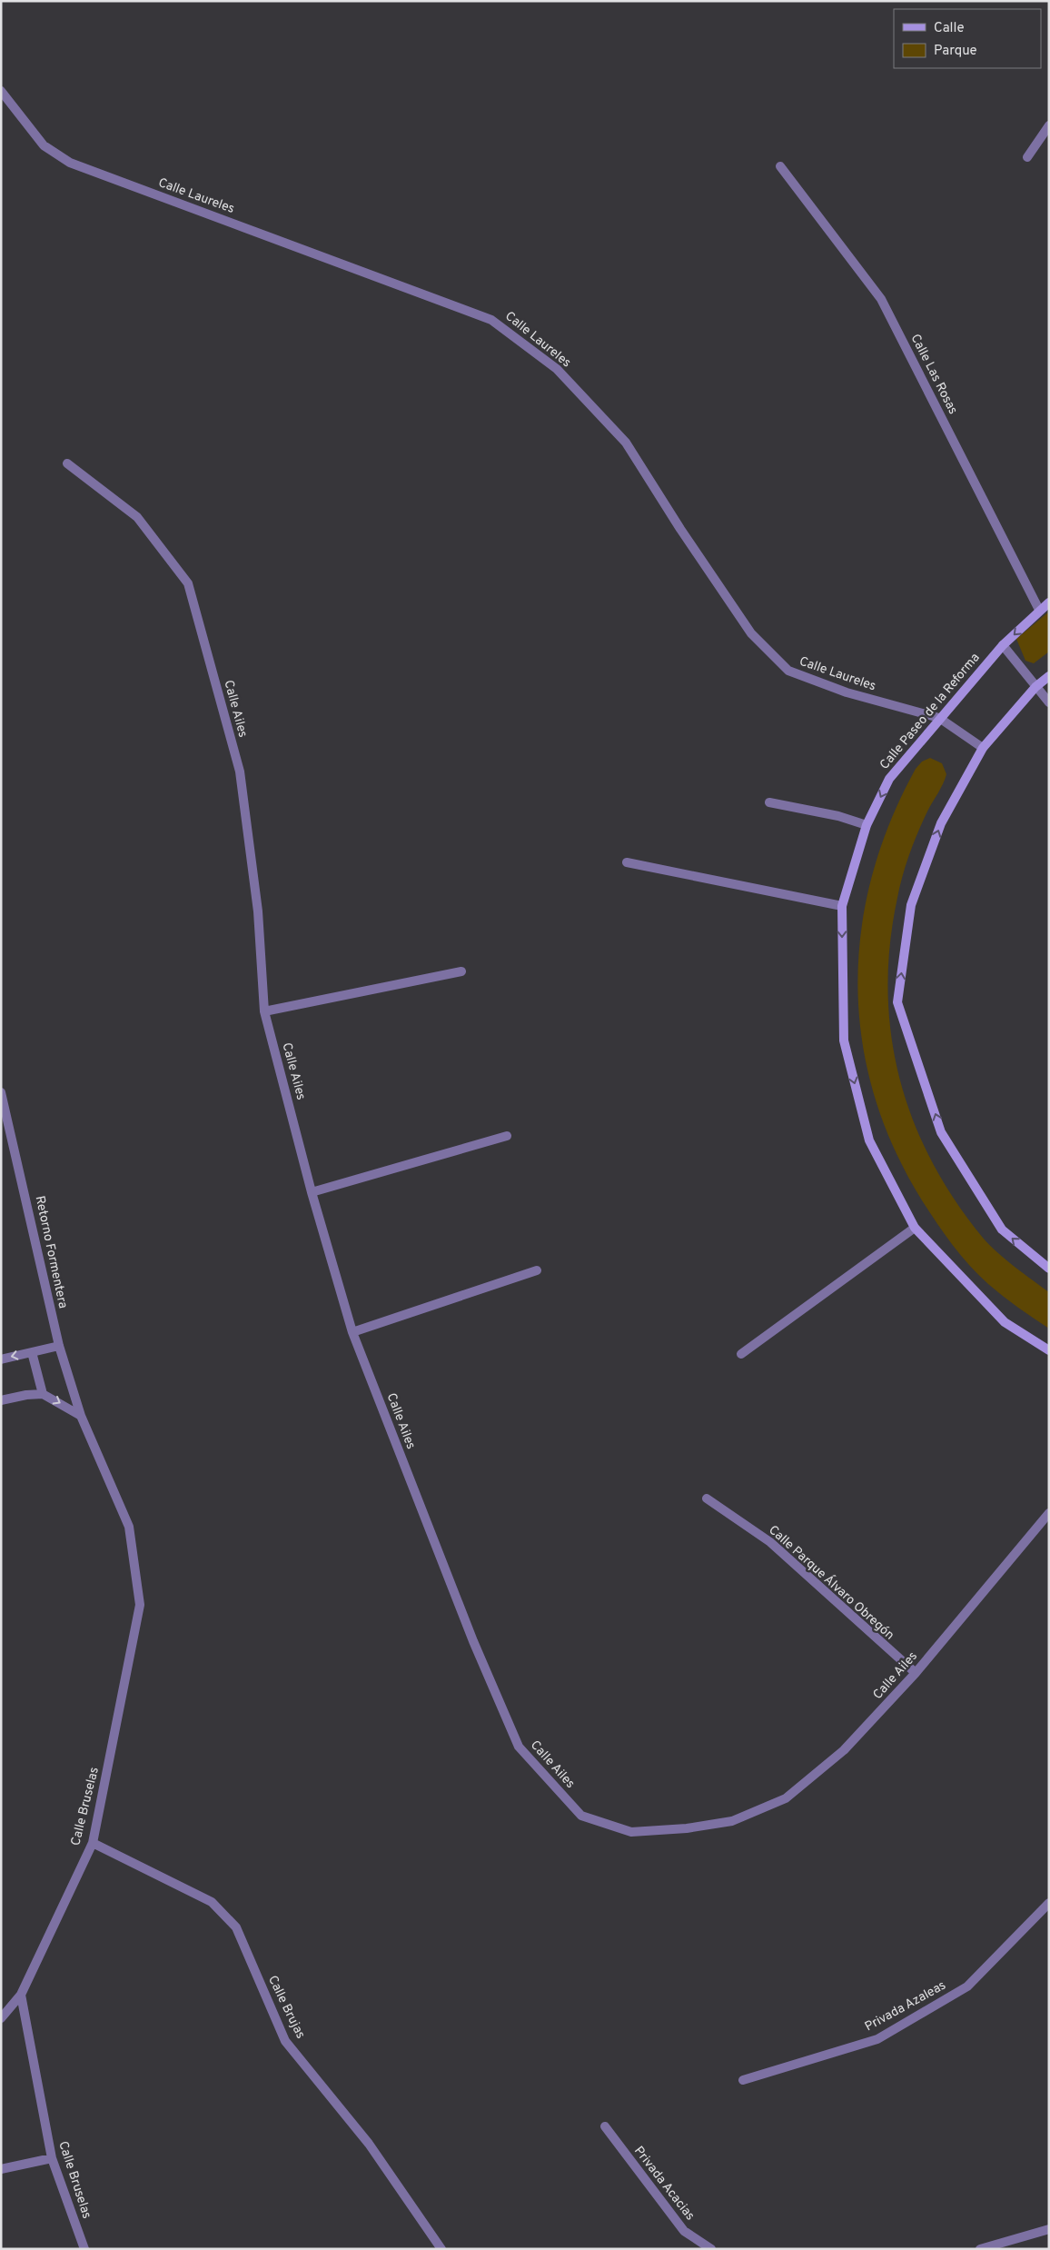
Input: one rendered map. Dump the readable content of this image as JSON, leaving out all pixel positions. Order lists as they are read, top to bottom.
{
  "streets": {
    "main road": ["Calle Paseo de la Reforma"],
    "street": [
      "Calle Laureles",
      "Calle Las Rosas",
      "Calle Ailes",
      "Retorno Formentera",
      "Calle Parque Álvaro Obregón",
      "Calle Bruselas",
      "Privada Azaleas",
      "Calle Brujas",
      "Privada Acacias"
    ]
  },
  "crossings": [
    ["Calle Laureles", "Calle Paseo de la Reforma"],
    ["Calle Las Rosas", "Calle Paseo de la Reforma"],
    ["Calle Ailes", "Calle Parque Álvaro Obregón"],
    ["Retorno Formentera", "Calle Bruselas"],
    ["Calle Bruselas", "Calle Brujas"]
  ],
  "one_way": ["Calle Paseo de la Reforma"],
  "legend": ["Calle", "Parque"]
}
